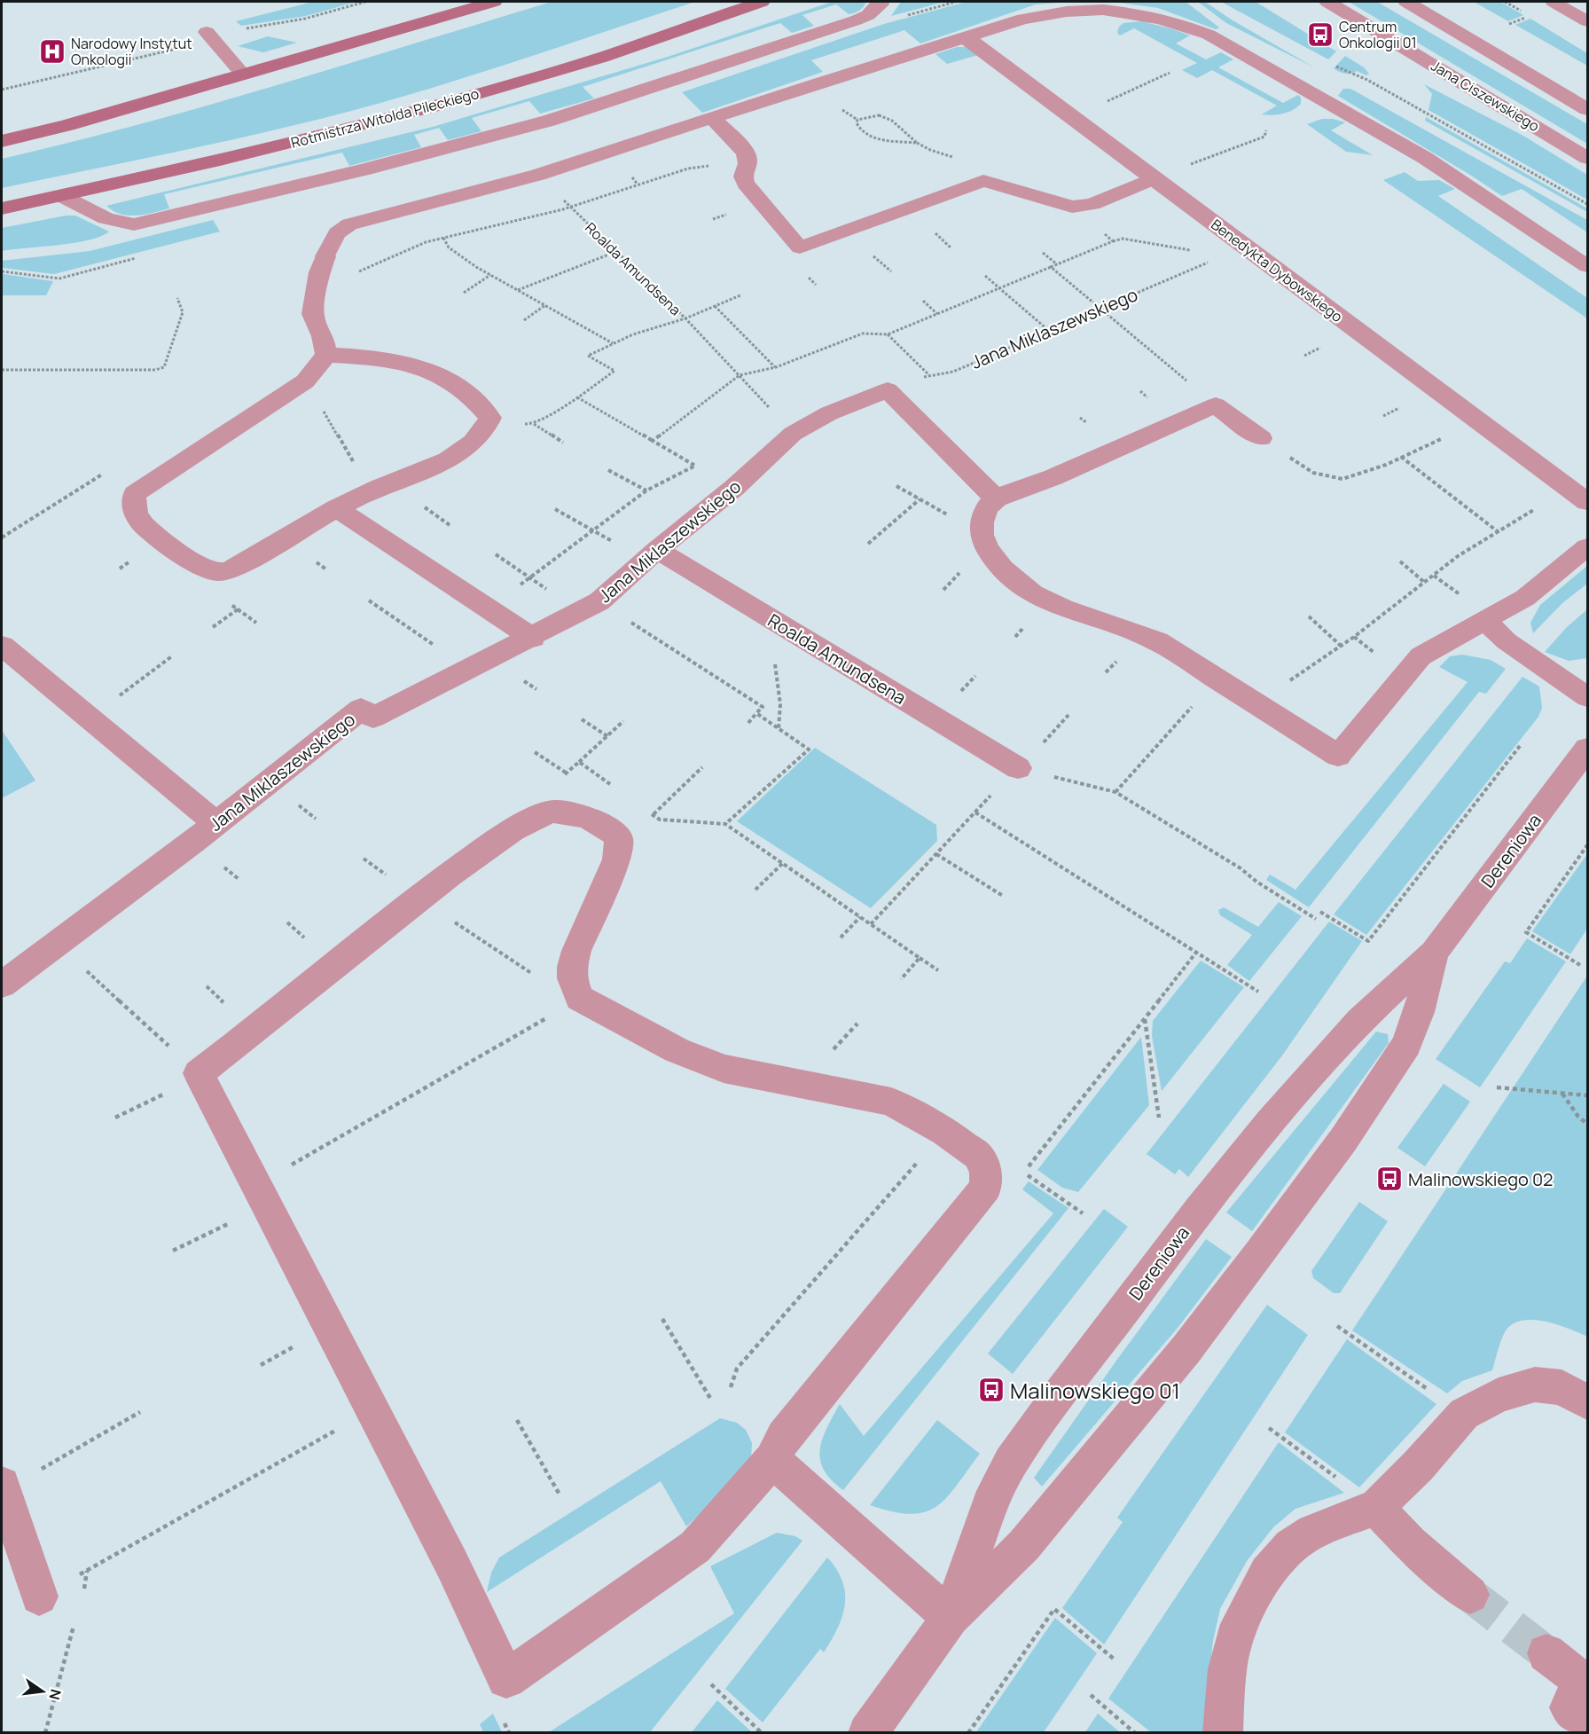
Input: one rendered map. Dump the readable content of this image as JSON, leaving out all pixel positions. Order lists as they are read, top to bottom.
{
  "streets": {
    "main road": ["Rotmistrza Witolda Pileckiego"],
    "street": [
      "Jana Ciszewskiego",
      "Roalda Amundsena",
      "Benedykta Dybowskiego",
      "Jana Miklaszewskiego",
      "Dereniowa"
    ]
  },
  "crossings": [
    ["Roalda Amundsena", "Jana Miklaszewskiego"],
    ["Benedykta Dybowskiego", "Jana Miklaszewskiego"]
  ],
  "places": {
    "bus stop": ["Centrum Onkologii 01", "Malinowskiego 02", "Malinowskiego 01"],
    "hospital": ["Narodowy Instytut Onkologii"]
  },
  "north": "right"
}
